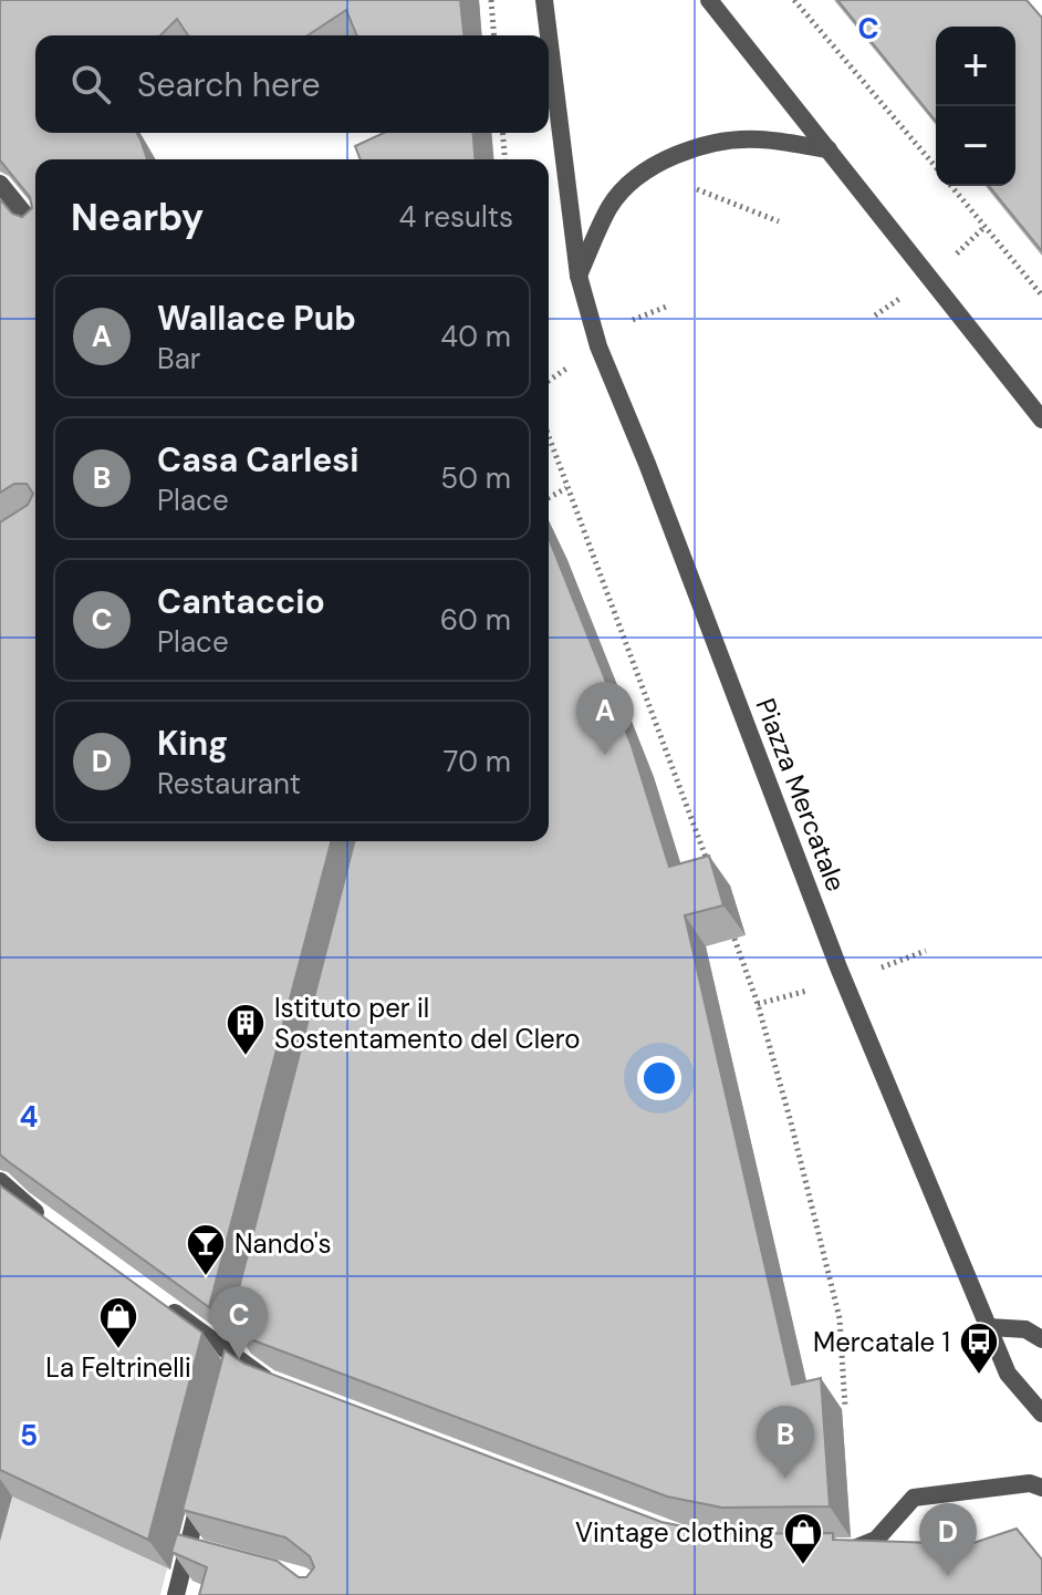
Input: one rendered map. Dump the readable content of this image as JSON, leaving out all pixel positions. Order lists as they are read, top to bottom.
{
  "streets": {
    "street": ["Piazza Mercatale"]
  },
  "places": {
    "building": ["Istituto per il Sostentamento del Clero"],
    "bar": ["Nando's"],
    "shop": ["La Feltrinelli", "Vintage clothing"],
    "bus stop": ["Mercatale 1"]
  },
  "page": {
    "map_buttons": ["+", "−"],
    "search": "Search here",
    "heading": ["Nearby", "4 results"],
    "list": [
      {
        "mark": "A",
        "name": "Wallace Pub",
        "note": "Bar",
        "value": "40 m"
      },
      {
        "mark": "B",
        "name": "Casa Carlesi",
        "note": "Place",
        "value": "50 m"
      },
      {
        "mark": "C",
        "name": "Cantaccio",
        "note": "Place",
        "value": "60 m"
      },
      {
        "mark": "D",
        "name": "King",
        "note": "Restaurant",
        "value": "70 m"
      }
    ],
    "pins": [
      "A",
      "C",
      "B",
      "D"
    ]
  },
  "grid": {
    "columns": ["C"],
    "rows": ["4", "5"]
  }
}
